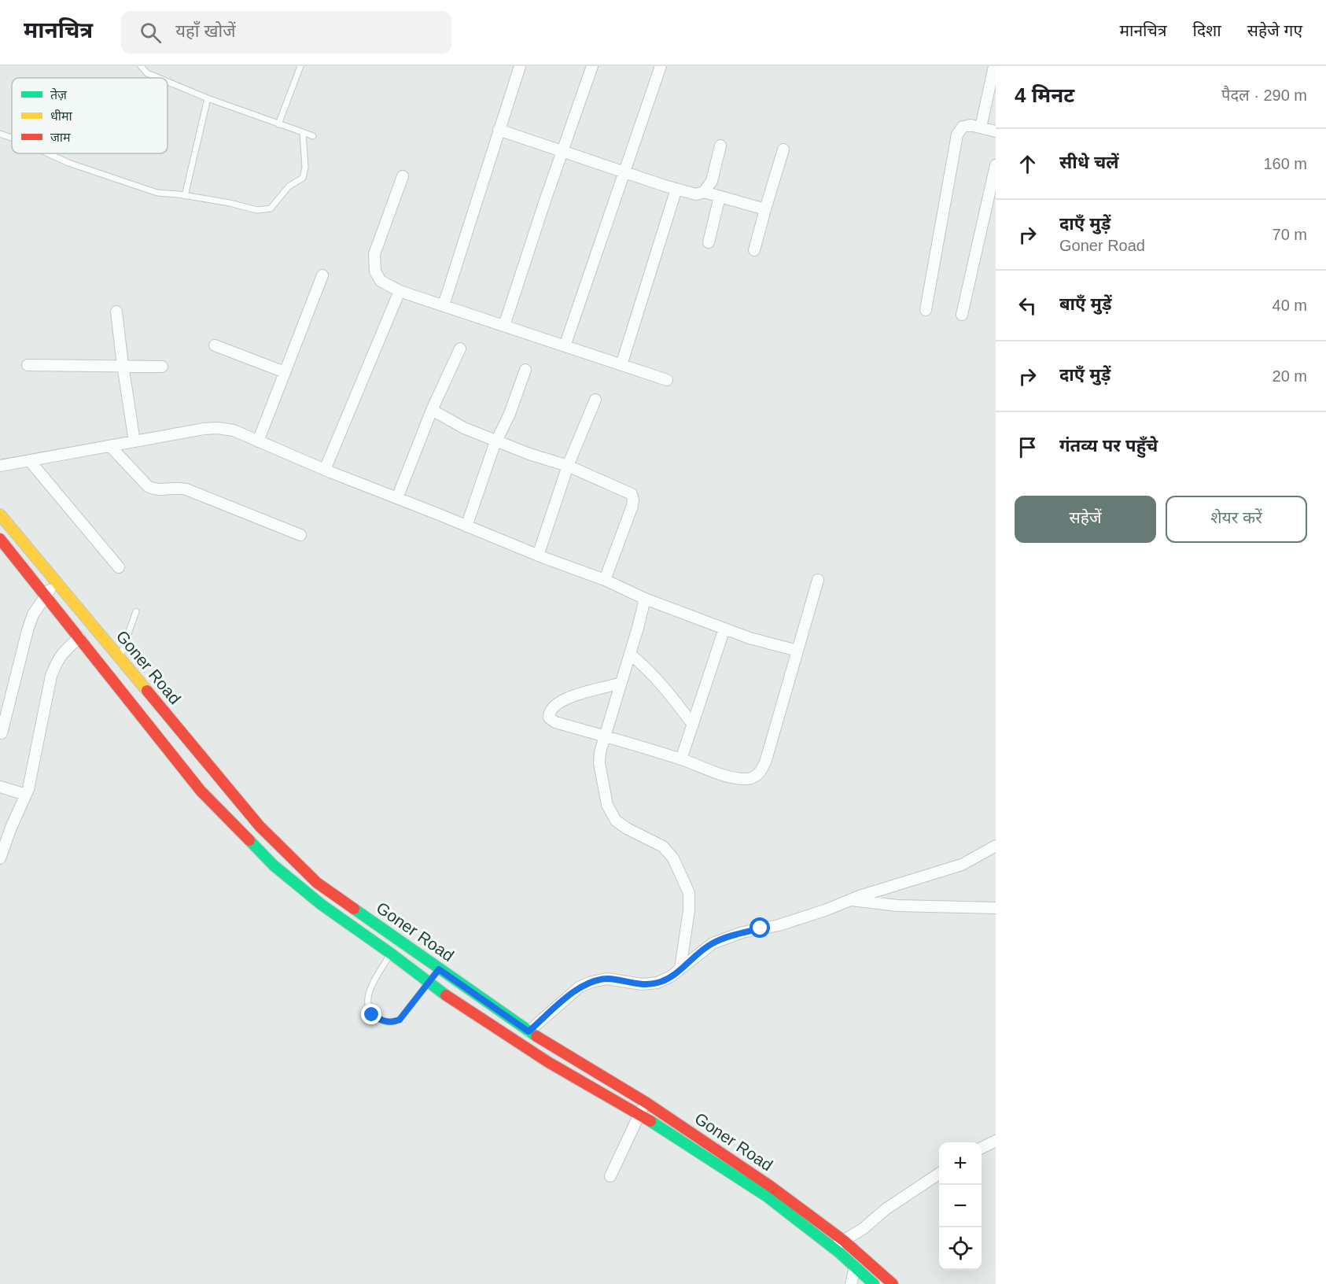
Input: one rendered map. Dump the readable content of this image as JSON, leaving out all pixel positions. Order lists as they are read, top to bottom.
{
  "streets": {
    "street": ["Goner Road"]
  },
  "legend": ["तेज़", "धीमा", "जाम"],
  "page": {
    "header": "मानचित्र",
    "search": "यहाँ खोजें",
    "nav": ["मानचित्र", "दिशा", "सहेजे गए"],
    "heading": ["4 मिनट", "पैदल · 290 m"],
    "list": [
      ["सीधे चलें", "160 m"],
      ["दाएँ मुड़ें", "Goner Road", "70 m"],
      ["बाएँ मुड़ें", "40 m"],
      ["दाएँ मुड़ें", "20 m"],
      "गंतव्य पर पहुँचे"
    ],
    "buttons": ["सहेजें", "शेयर करें"],
    "map_buttons": ["+", "−"]
  }
}
